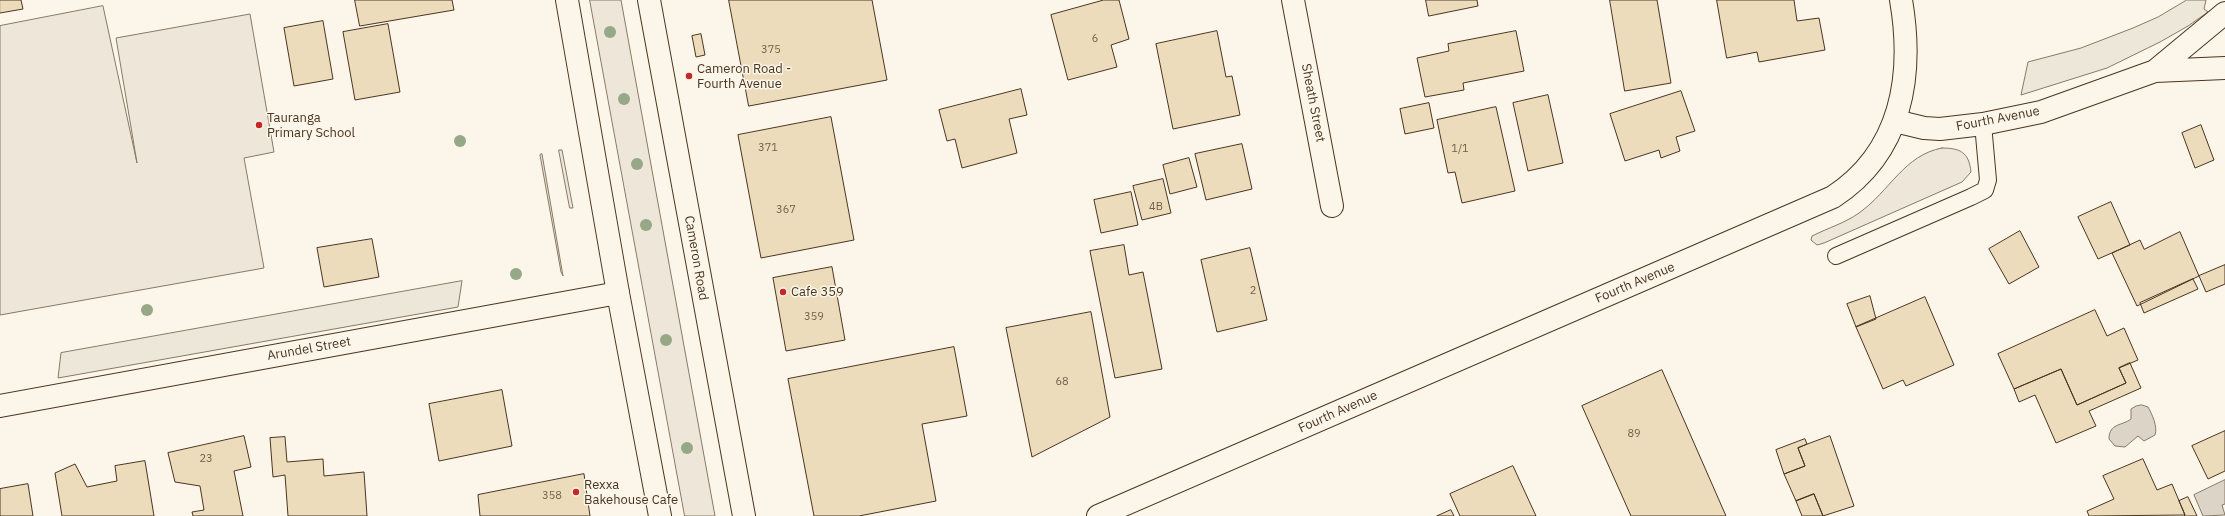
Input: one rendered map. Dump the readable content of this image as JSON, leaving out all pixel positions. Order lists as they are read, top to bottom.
{
  "streets": {
    "street": [
      "Sheath Street",
      "Fourth Avenue",
      "Cameron Road",
      "Arundel Street"
    ]
  },
  "places": [
    "Cameron Road - Fourth Avenue",
    "Tauranga Primary School",
    "Cafe 359",
    "Rexxa Bakehouse Cafe"
  ],
  "house_numbers": [
    "6",
    "375",
    "371",
    "1/1",
    "4B",
    "367",
    "2",
    "359",
    "68",
    "89",
    "23",
    "358"
  ]
}
